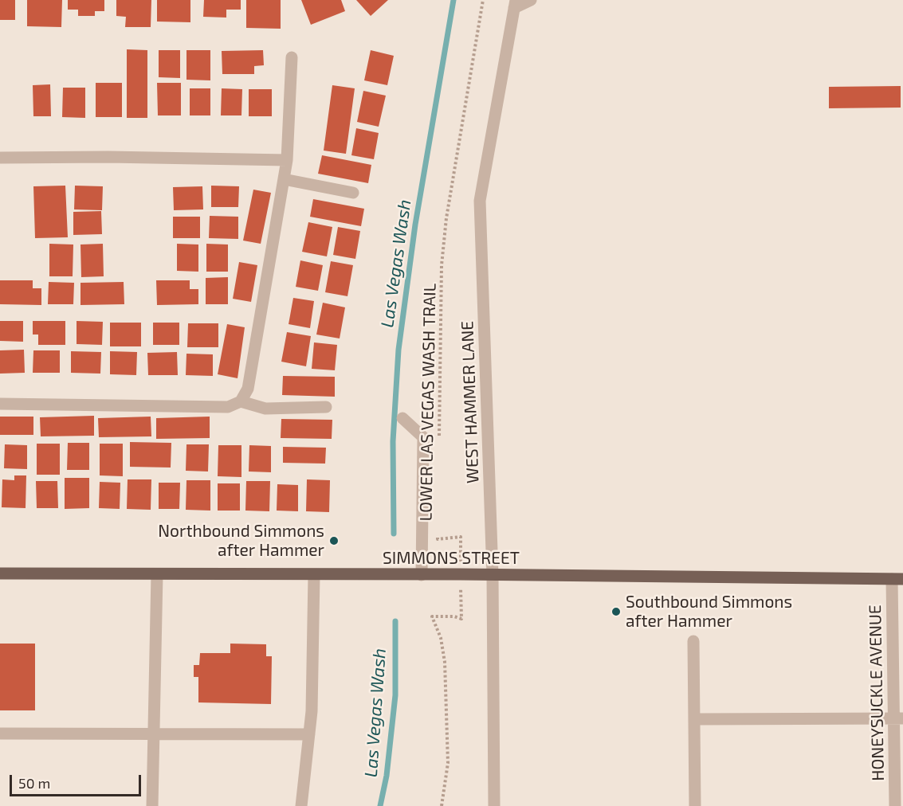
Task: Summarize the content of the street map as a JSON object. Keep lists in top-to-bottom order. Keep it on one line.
{"streets":{"main road":["SIMMONS STREET"],"street":["WEST HAMMER LANE","HONEYSUCKLE AVENUE"],"path":["LOWER LAS VEGAS WASH TRAIL"]},"crossings":[["LOWER LAS VEGAS WASH TRAIL","SIMMONS STREET"],["WEST HAMMER LANE","SIMMONS STREET"],["SIMMONS STREET","HONEYSUCKLE AVENUE"]],"water":["Las Vegas Wash"],"places":["Northbound Simmons after Hammer","Southbound Simmons after Hammer"],"scale_bar":"50 m"}
